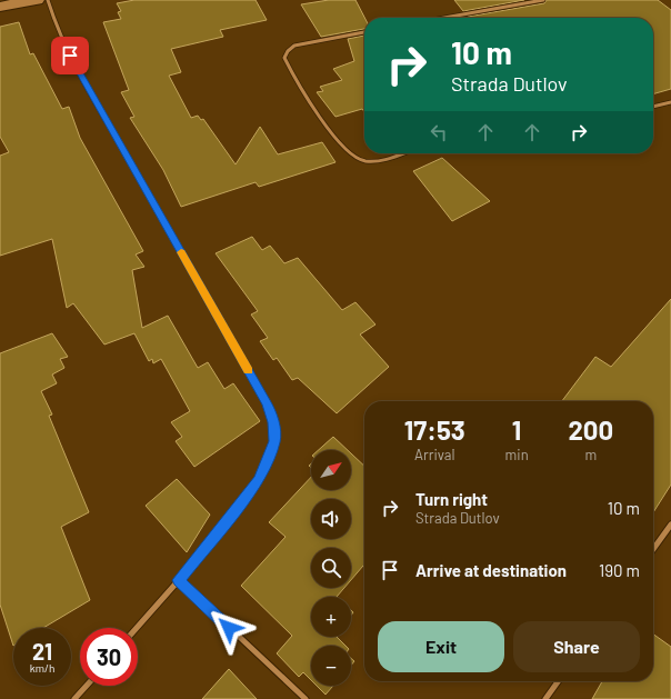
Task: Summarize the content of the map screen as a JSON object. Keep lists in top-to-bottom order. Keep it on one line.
{"north":"top right","page":{"turn":["10 m","Strada Dutlov"],"eta":["17:53","Arrival","1","min","200","m"],"map_buttons":["+","−"],"list":[{"name":"Turn right","note":"Strada Dutlov","value":"10 m"},{"name":"Arrive at destination","value":"190 m"}],"buttons":["Exit","Share"],"speed":"21 km/h","limit":"30"}}
